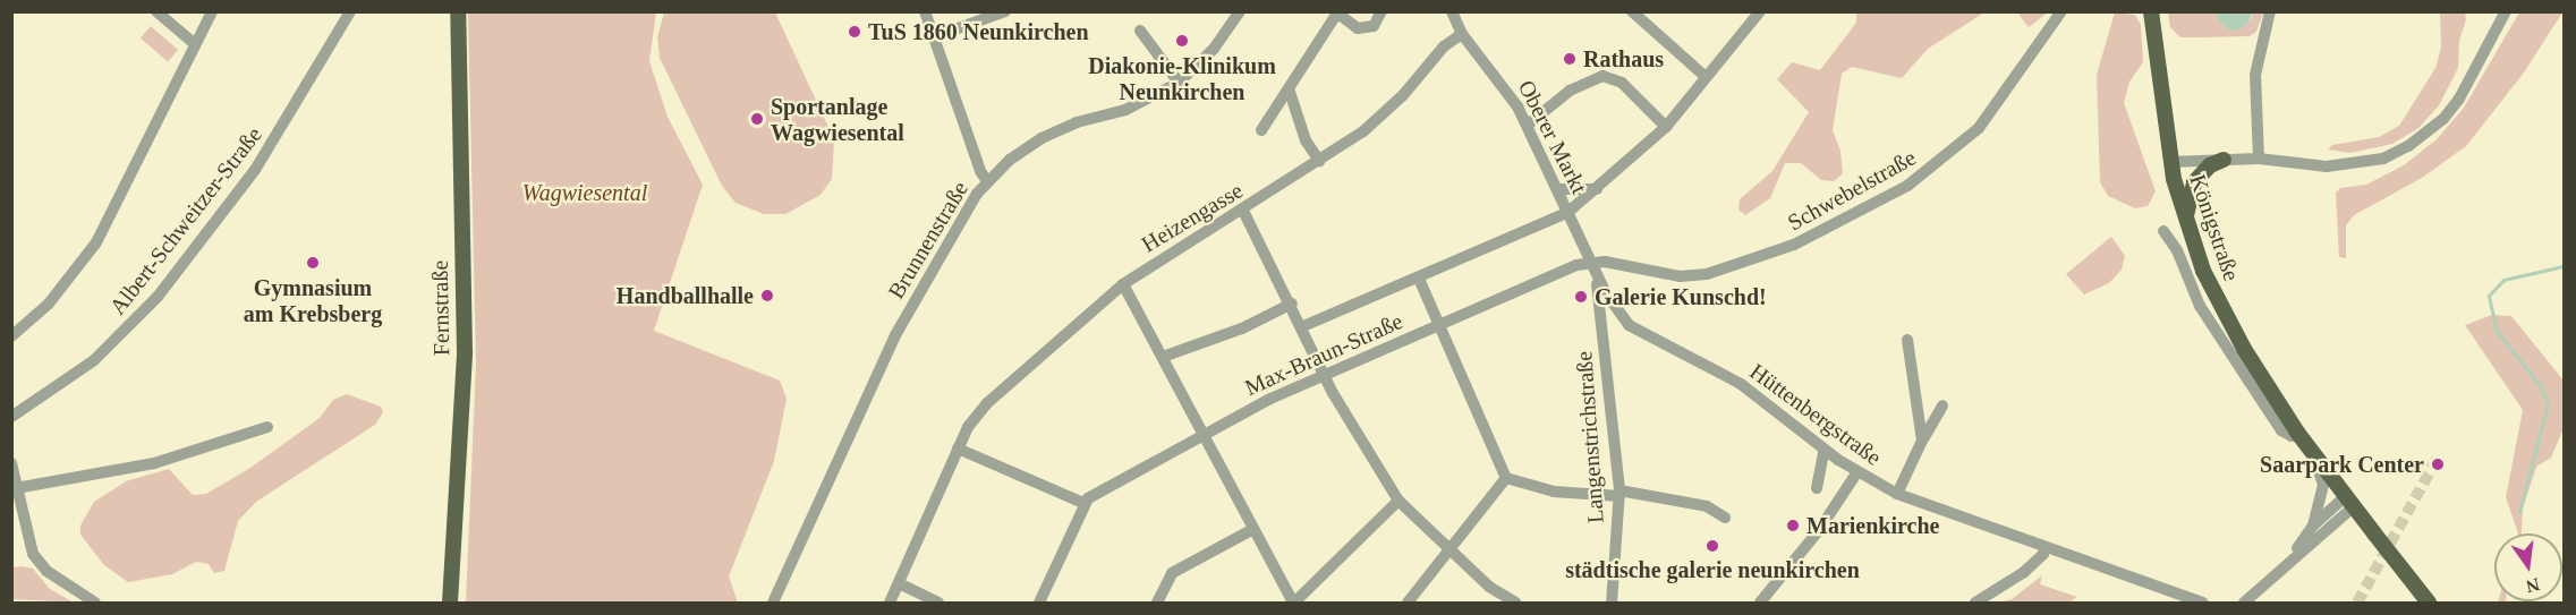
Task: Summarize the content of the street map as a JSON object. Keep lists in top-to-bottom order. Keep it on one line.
{"streets":{"main road":["Königstraße","Fernstraße"],"street":["Oberer Markt","Schwebelstraße","Heizengasse","Albert-Schweitzer-Straße","Brunnenstraße","Max-Braun-Straße","Hüttenbergstraße","Langenstrichstraße"]},"crossings":[["Oberer Markt","Schwebelstraße"],["Oberer Markt","Heizengasse"],["Oberer Markt","Max-Braun-Straße"],["Oberer Markt","Langenstrichstraße"],["Schwebelstraße","Max-Braun-Straße"],["Schwebelstraße","Langenstrichstraße"],["Max-Braun-Straße","Langenstrichstraße"]],"parks":["Wagwiesental"],"places":["TuS 1860 Neunkirchen","Diakonie-Klinikum Neunkirchen","Rathaus","Sportanlage Wagwiesental","Gymnasium am Krebsberg","Handballhalle","Galerie Kunschd!","Saarpark Center","Marienkirche","städtische galerie neunkirchen"],"north":"bottom"}
